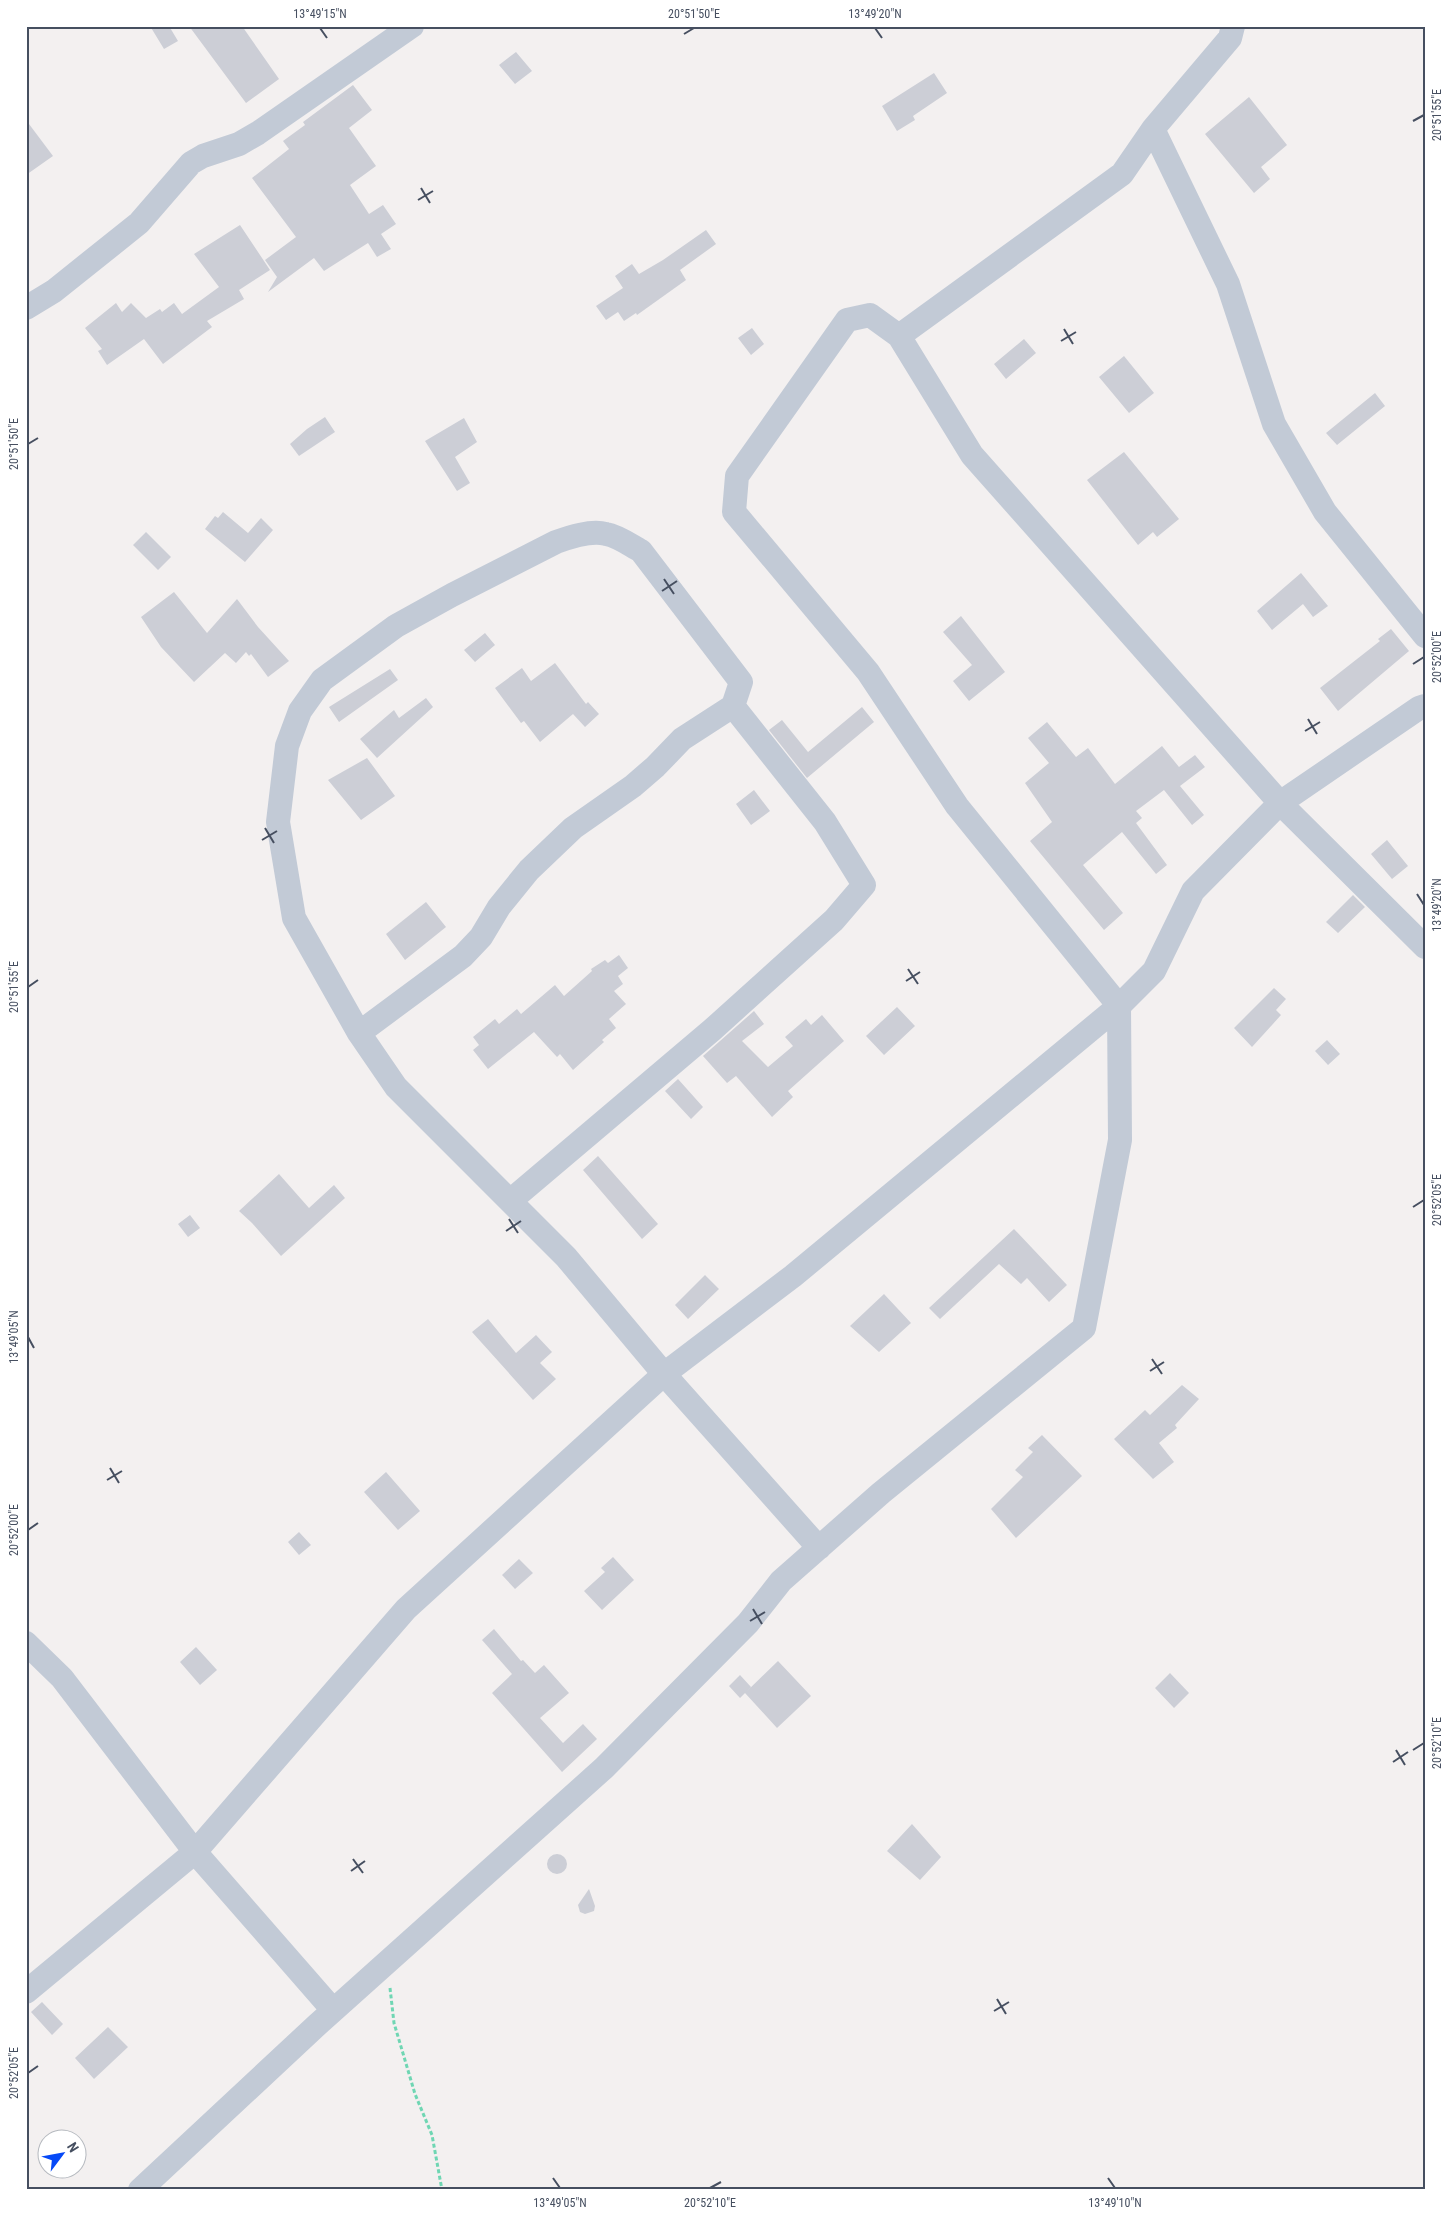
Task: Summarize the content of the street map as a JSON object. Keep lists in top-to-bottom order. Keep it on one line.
{"north":"top right","coordinates":["13°49'15\"N","20°51'50\"E","13°49'20\"N","20°51'55\"E","20°52'00\"E","20°52'05\"E","13°49'05\"N","20°52'10\"E","13°49'10\"N"]}
